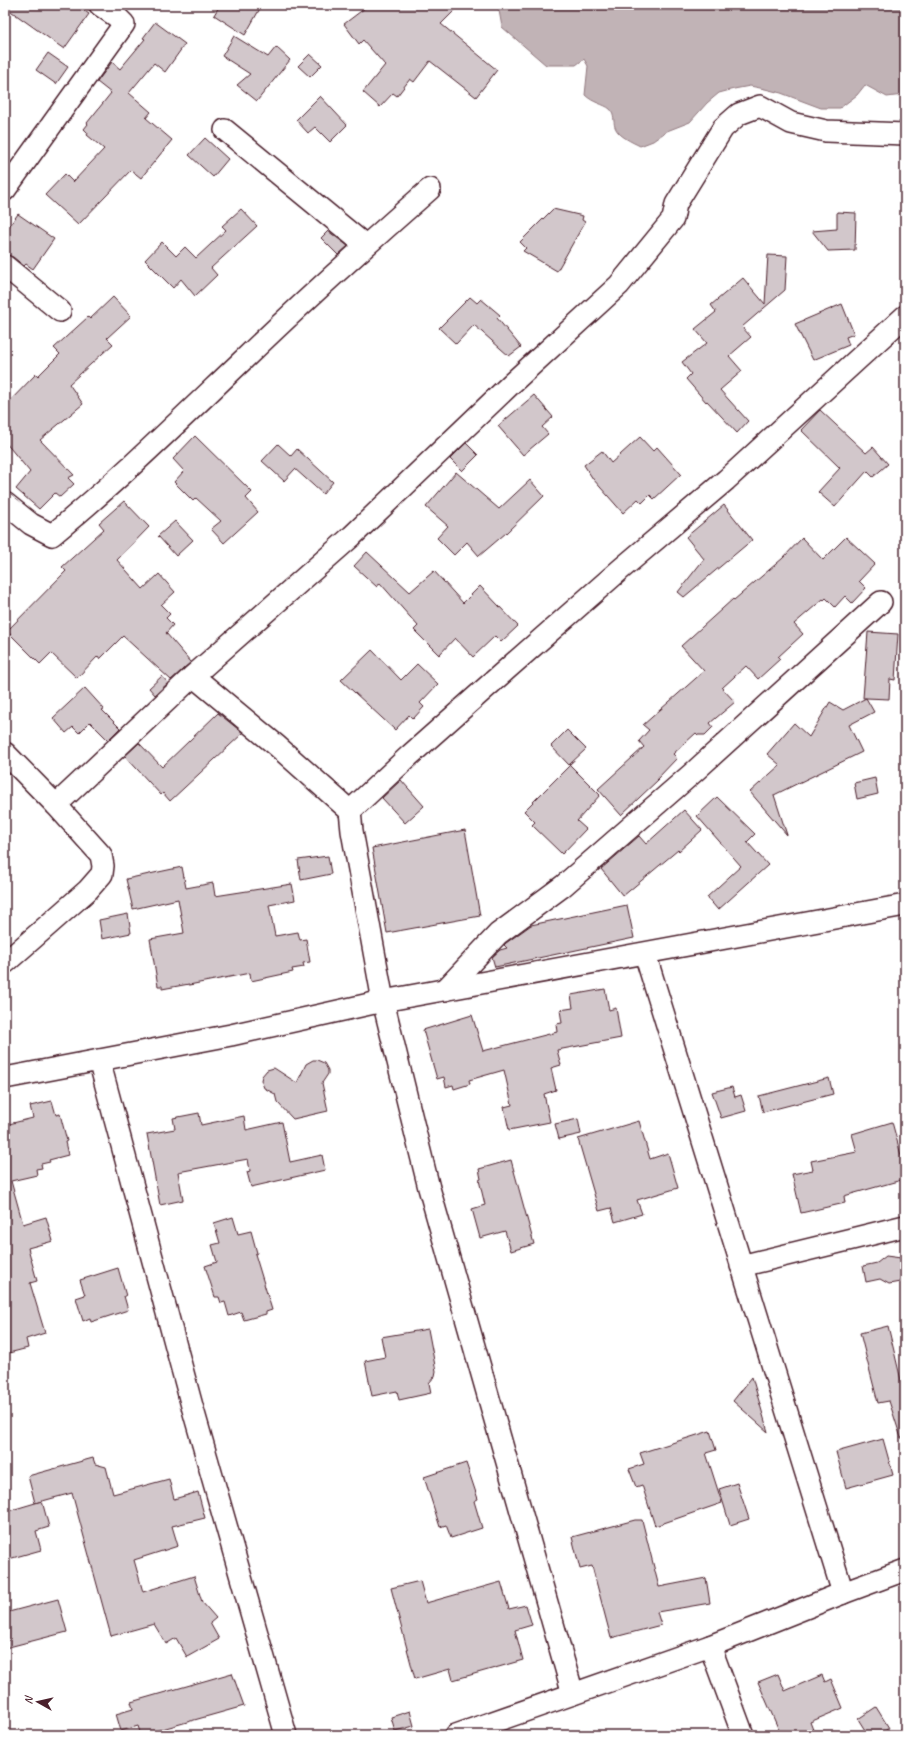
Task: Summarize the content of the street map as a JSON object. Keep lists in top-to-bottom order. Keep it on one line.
{"north":"left"}
